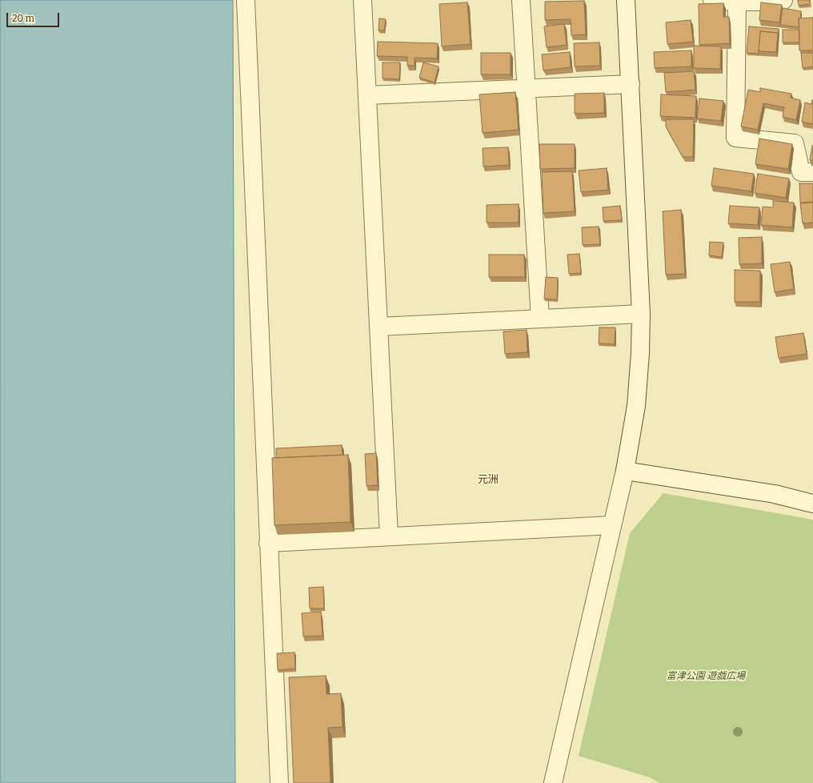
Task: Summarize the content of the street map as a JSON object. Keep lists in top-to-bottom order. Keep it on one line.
{"districts":["元洲"],"parks":["富津公園 遊戯広場"],"scale_bar":"20 m"}
